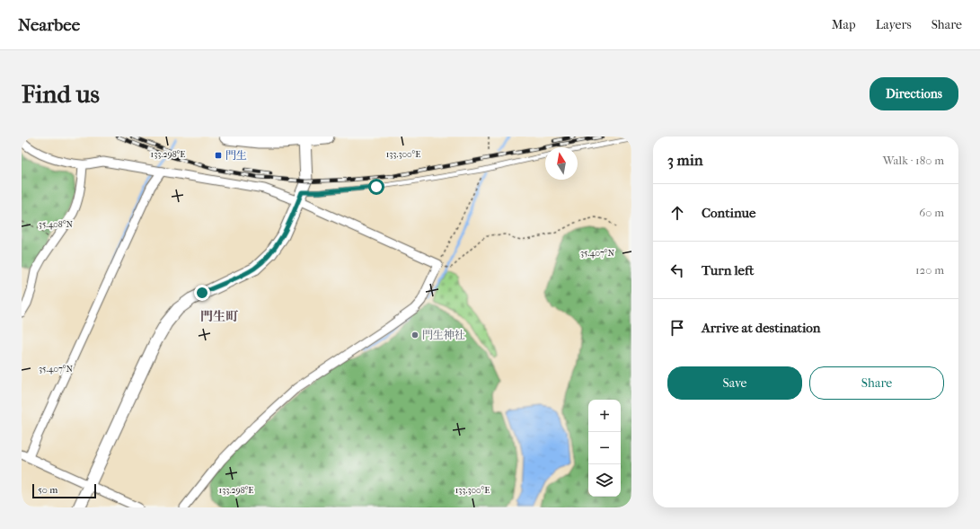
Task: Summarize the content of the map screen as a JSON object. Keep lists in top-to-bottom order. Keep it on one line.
{"districts":["門生町"],"places":{"transit":["門生"],"other":["門生神社"]},"scale_bar":"50 m","north":"top","page":{"header":"Nearbee","nav":["Map","Layers","Share"],"buttons":["Directions",["Save","Share"]],"title":"Find us","heading":["3 min","Walk · 180 m"],"list":[["Continue","60 m"],["Turn left","120 m"],"Arrive at destination"],"map_buttons":["+","−"],"scale":"50 m"},"coordinates":["133.300°E","133.298°E","35.408°N","35.407°N"]}
